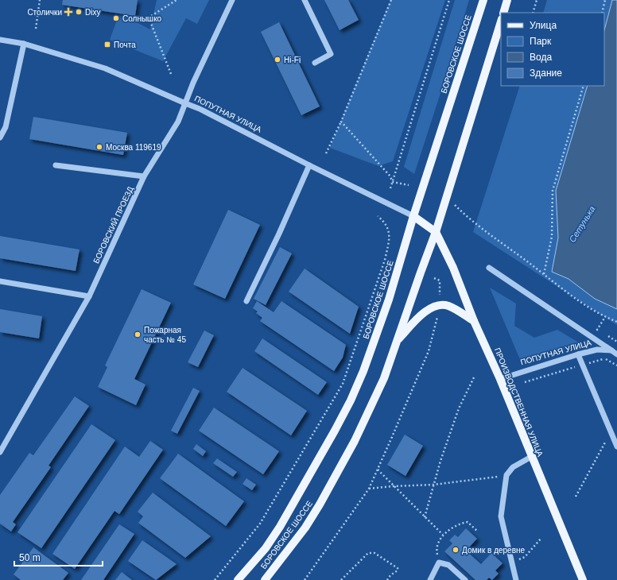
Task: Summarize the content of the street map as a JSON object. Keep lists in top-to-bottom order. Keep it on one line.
{"streets":{"main road":["БОРОВСКОЕ ШОССЕ","ПОПУТНАЯ УЛИЦА","ПРОИЗВОДСТВЕННАЯ УЛИЦА"],"street":["БОРОВСКИЙ ПРОЕЗД"]},"crossings":[["БОРОВСКОЕ ШОССЕ","ПОПУТНАЯ УЛИЦА"],["БОРОВСКОЕ ШОССЕ","ПРОИЗВОДСТВЕННАЯ УЛИЦА"],["ПОПУТНАЯ УЛИЦА","БОРОВСКИЙ ПРОЕЗД"],["ПОПУТНАЯ УЛИЦА","ПРОИЗВОДСТВЕННАЯ УЛИЦА"]],"water":["Сетунька"],"places":{"health":["Столички"],"other":["Dixy","Солнышко","Hi-Fi","Москва 119619","Пожарная часть № 45","Домик в деревне"],"transit":["Почта"]},"legend":["Улица","Парк","Вода","Здание"],"scale_bar":"50 m"}
